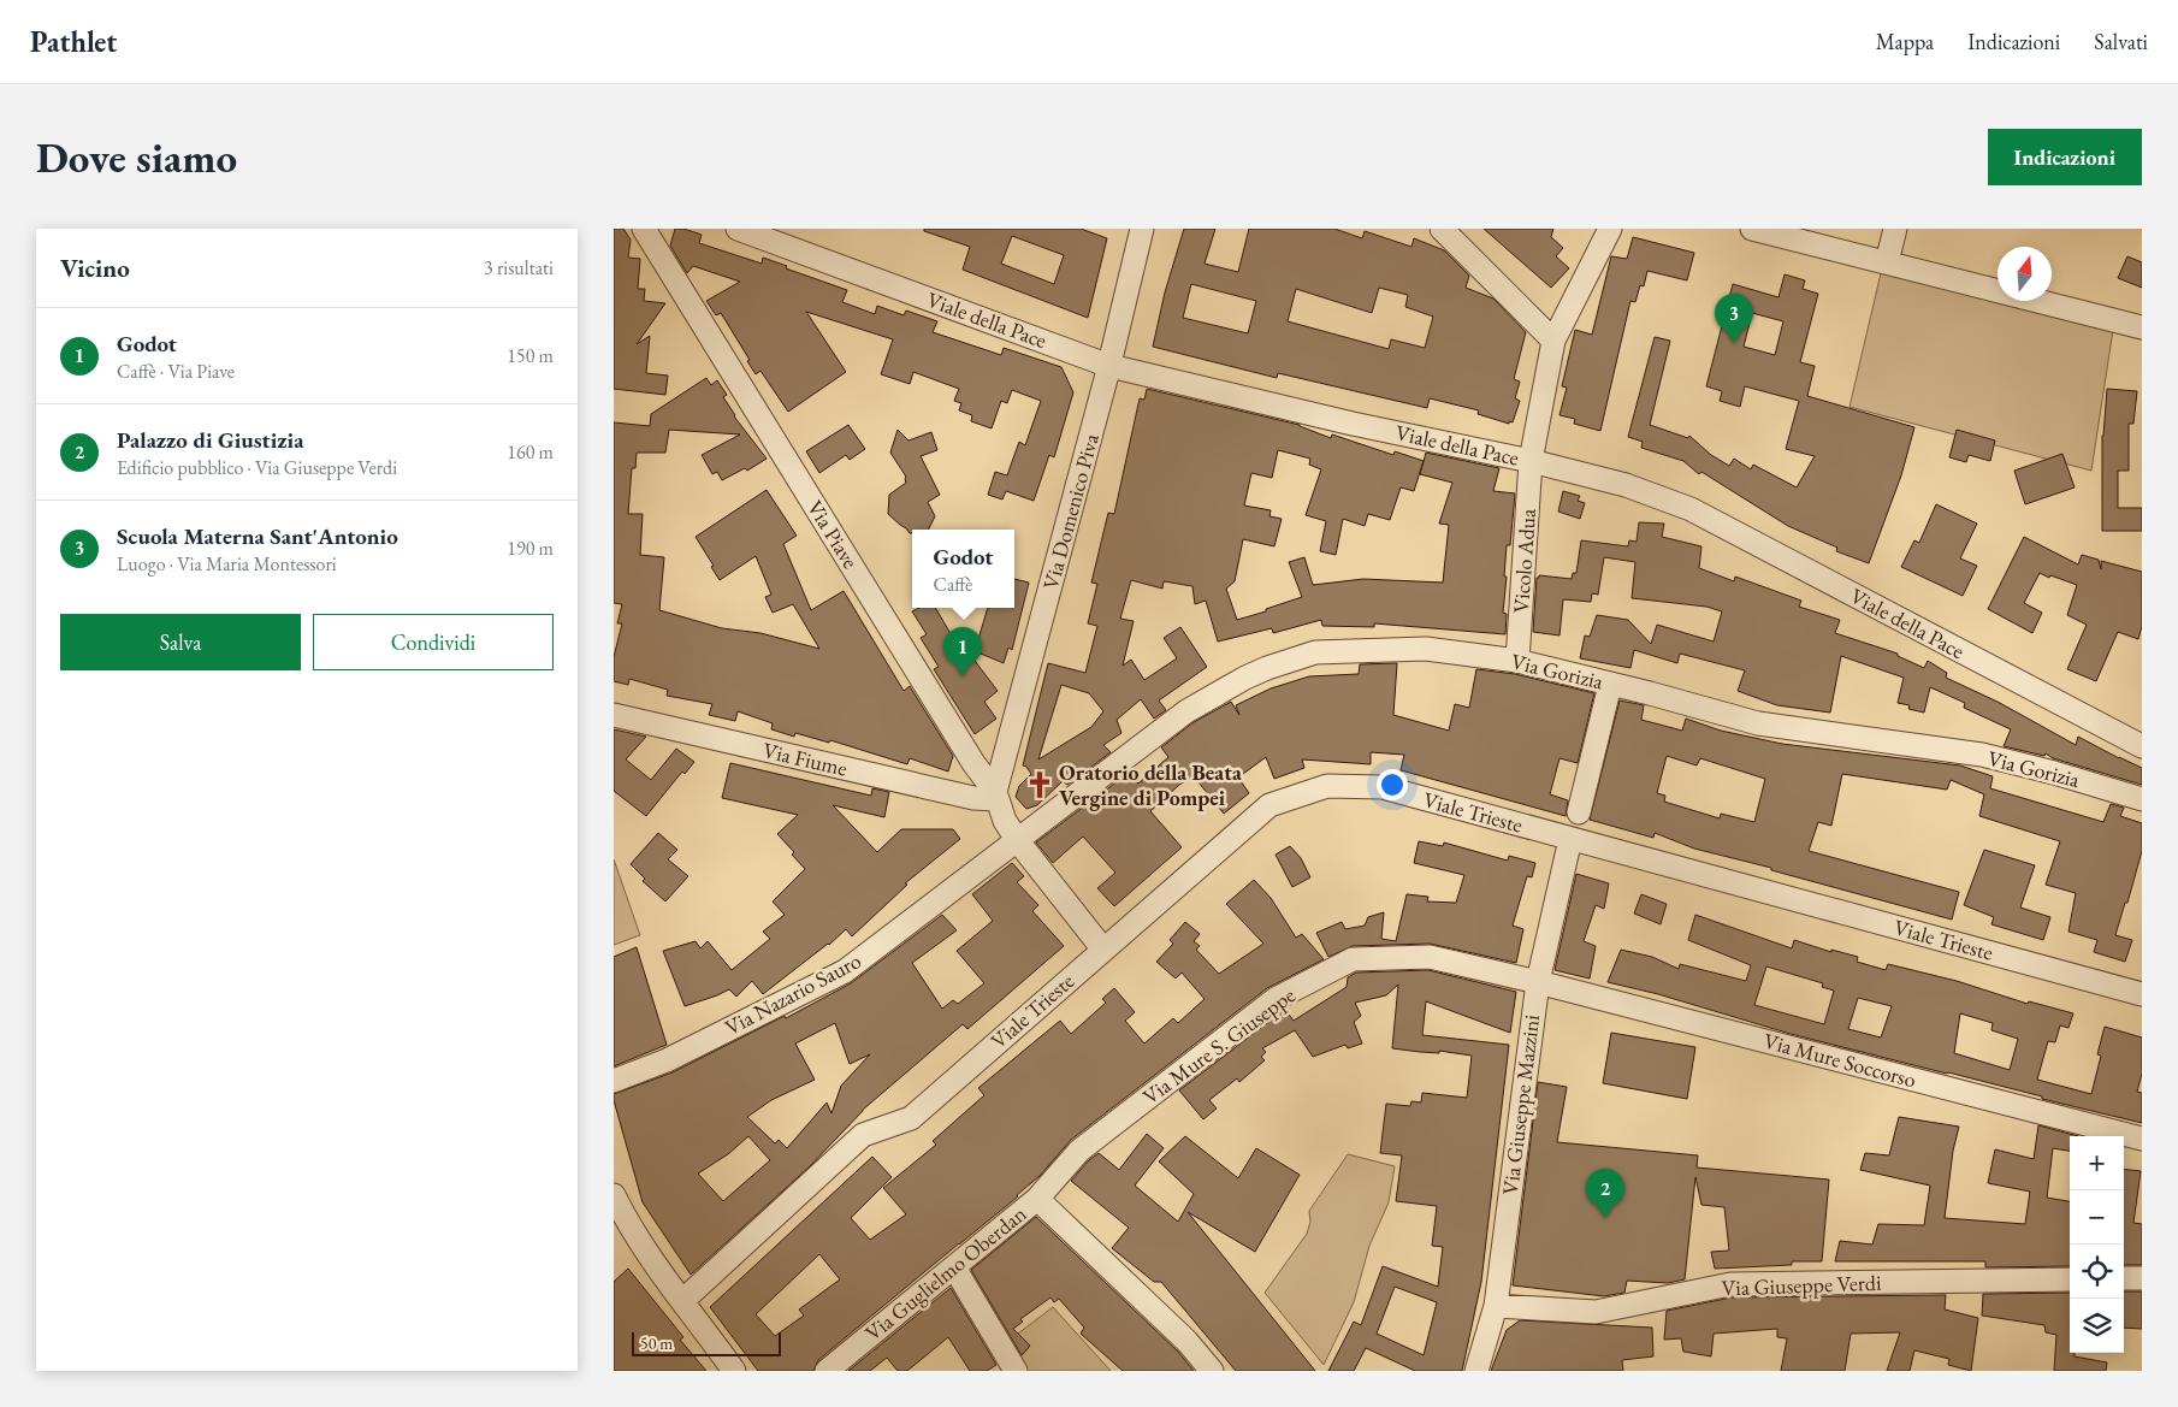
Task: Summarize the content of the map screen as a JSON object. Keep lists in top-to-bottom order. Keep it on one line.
{"streets":{"street":["Viale della Pace","Via Domenico Piva","Via Piave","Vicolo Adua","Via Gorizia","Via Fiume","Viale Trieste","Via Nazario Sauro","Via Mure S. Giuseppe","Via Mure Soccorso","Via Giuseppe Mazzini","Via Guglielmo Oberdan","Via Giuseppe Verdi"]},"crossings":[["Viale della Pace","Via Domenico Piva"],["Viale della Pace","Vicolo Adua"],["Via Domenico Piva","Via Piave"],["Via Domenico Piva","Via Fiume"],["Via Piave","Via Gorizia"],["Via Piave","Via Fiume"],["Via Piave","Viale Trieste"],["Via Piave","Via Nazario Sauro"],["Vicolo Adua","Via Gorizia"],["Via Gorizia","Via Nazario Sauro"],["Viale Trieste","Via Giuseppe Mazzini"],["Via Mure S. Giuseppe","Via Mure Soccorso"],["Via Mure S. Giuseppe","Via Giuseppe Mazzini"],["Via Mure S. Giuseppe","Via Guglielmo Oberdan"],["Via Mure Soccorso","Via Giuseppe Mazzini"],["Via Giuseppe Mazzini","Via Giuseppe Verdi"]],"places":{"church":["Oratorio della Beata Vergine di Pompei"]},"scale_bar":"50 m","north":"top","page":{"header":"Pathlet","nav":["Mappa","Indicazioni","Salvati"],"buttons":["Indicazioni",["Salva","Condividi"]],"title":"Dove siamo","heading":["Vicino","3 risultati"],"pins":["3","1","2"],"list":[{"mark":"1","name":"Godot","note":"Caffè · Via Piave","value":"150 m"},{"mark":"2","name":"Palazzo di Giustizia","note":"Edificio pubblico · Via Giuseppe Verdi","value":"160 m"},{"mark":"3","name":"Scuola Materna Sant'Antonio","note":"Luogo · Via Maria Montessori","value":"190 m"}],"popup":["Godot","Caffè"],"map_buttons":["+","−"],"scale":"50 m"}}
